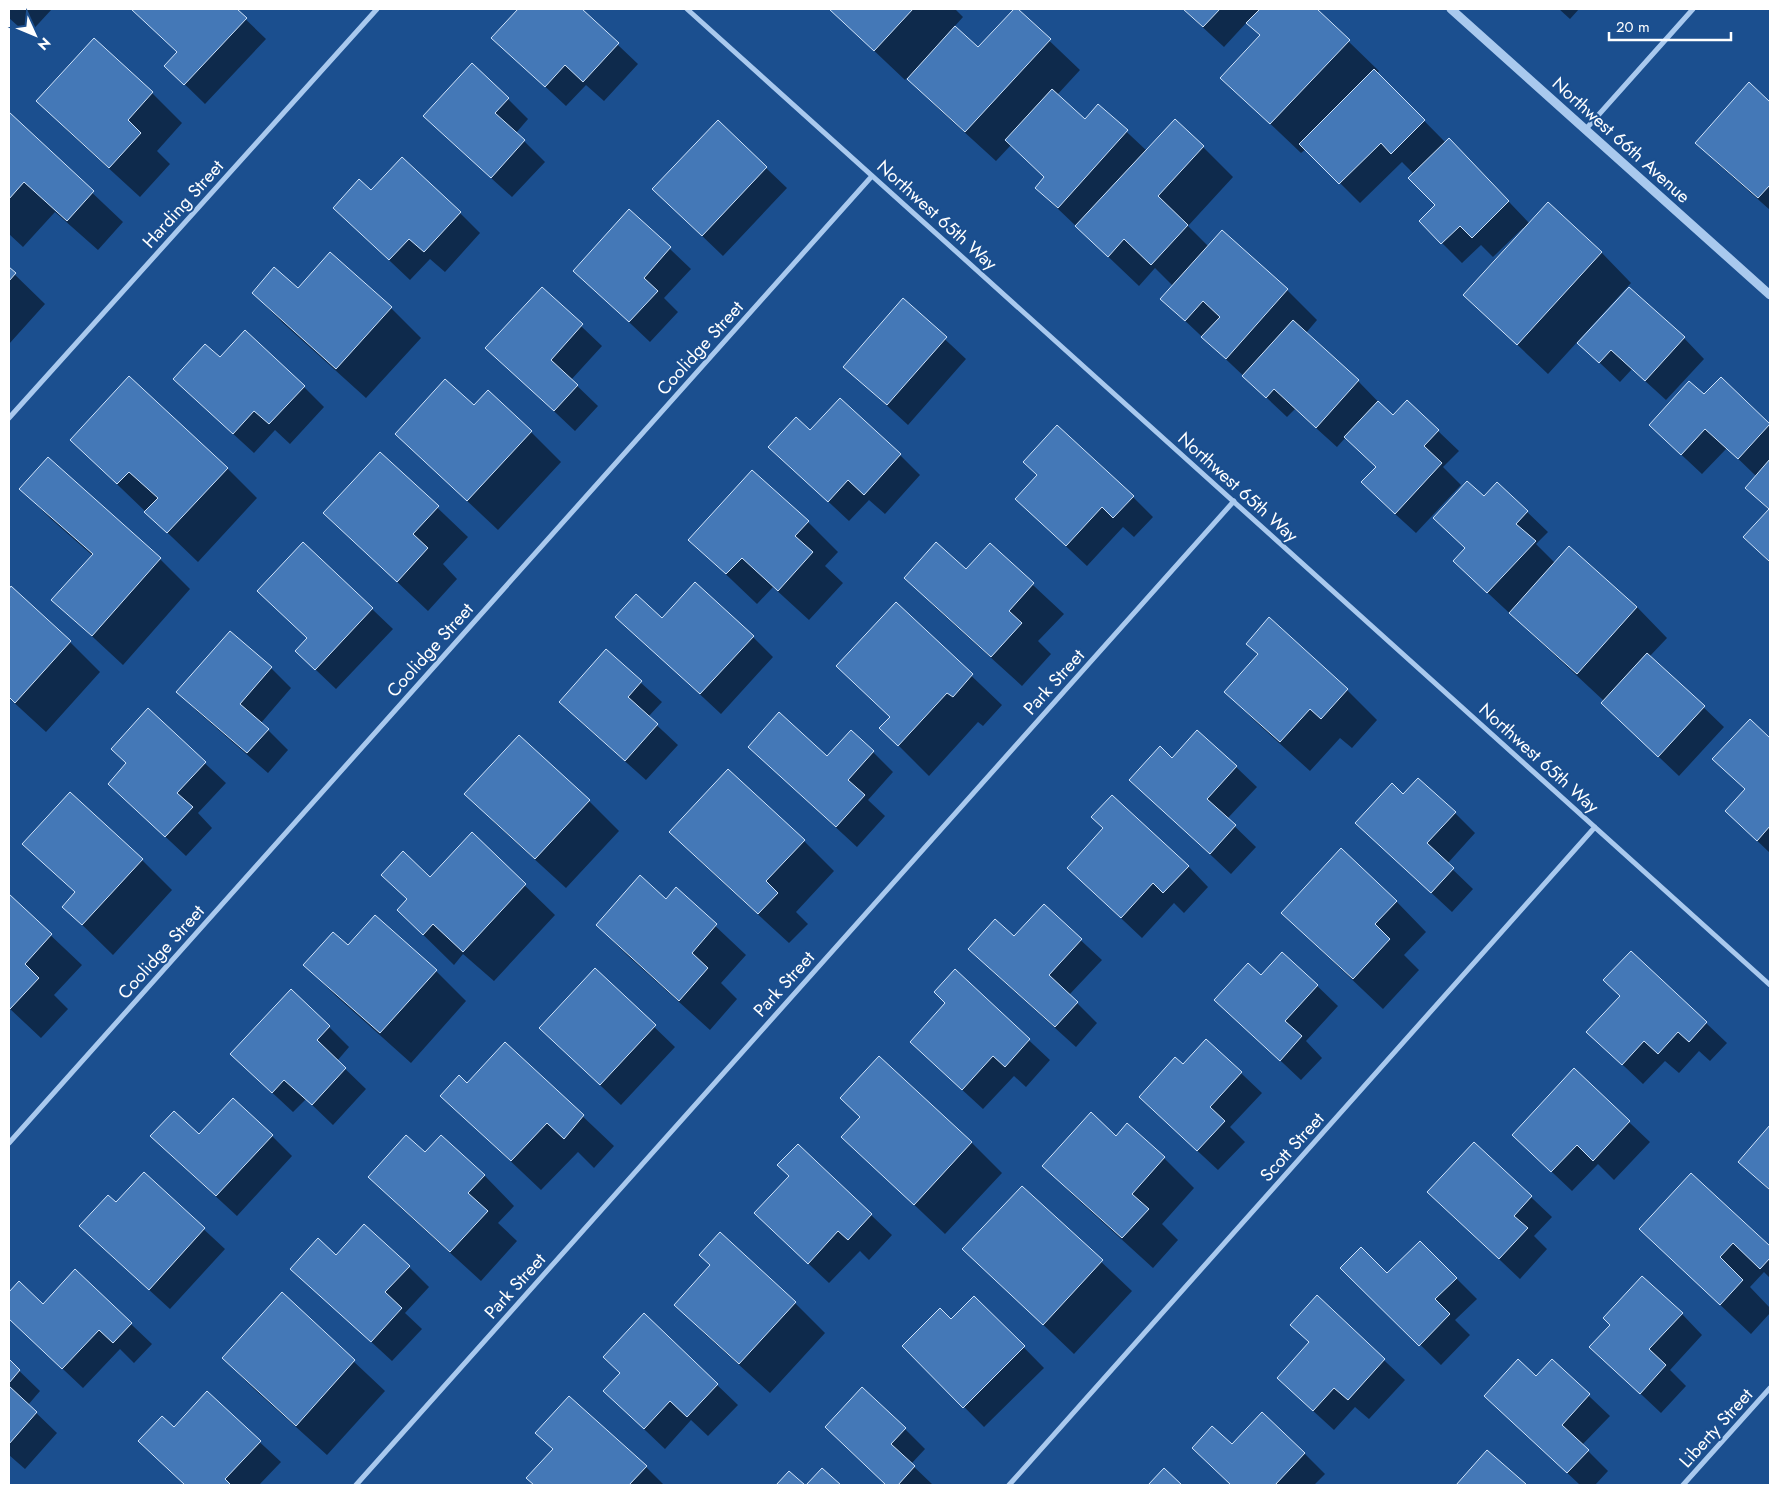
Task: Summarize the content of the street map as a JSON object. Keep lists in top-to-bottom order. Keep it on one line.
{"streets":{"street":["Northwest 66th Avenue","Harding Street","Northwest 65th Way","Coolidge Street","Park Street","Scott Street","Liberty Street"]},"crossings":[["Northwest 65th Way","Coolidge Street"],["Northwest 65th Way","Park Street"],["Northwest 65th Way","Scott Street"]],"scale_bar":"20 m","north":"bottom right"}
